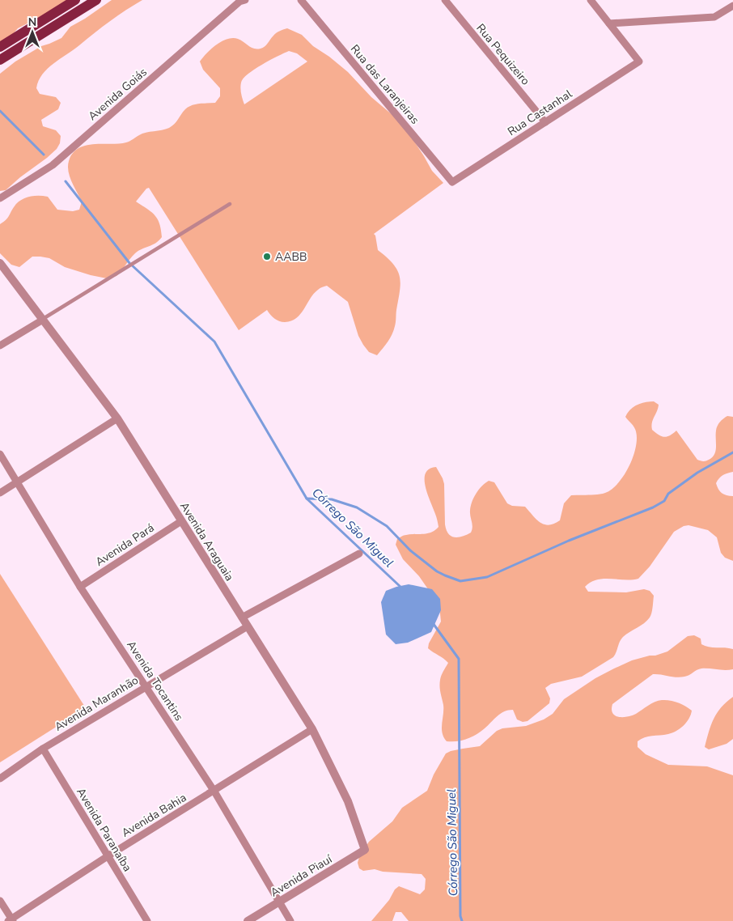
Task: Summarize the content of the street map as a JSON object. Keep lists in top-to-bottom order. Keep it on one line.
{"streets":{"street":["Rua Pequizeiro","Rua das Laranjeiras","Avenida Goiás","Rua Castanhal","Avenida Araguaia","Avenida Pará","Avenida Tocantins","Avenida Maranhão","Avenida Bahia","Avenida Paranaíba","Avenida Piauí"]},"crossings":[["Rua Pequizeiro","Rua Castanhal"],["Rua das Laranjeiras","Rua Castanhal"],["Avenida Araguaia","Avenida Pará"],["Avenida Araguaia","Avenida Maranhão"],["Avenida Araguaia","Avenida Bahia"],["Avenida Araguaia","Avenida Piauí"],["Avenida Pará","Avenida Tocantins"],["Avenida Tocantins","Avenida Maranhão"],["Avenida Tocantins","Avenida Bahia"],["Avenida Tocantins","Avenida Piauí"],["Avenida Maranhão","Avenida Paranaíba"],["Avenida Bahia","Avenida Paranaíba"]],"water":["Córrego São Miguel"],"places":["AABB"],"north":"top"}
